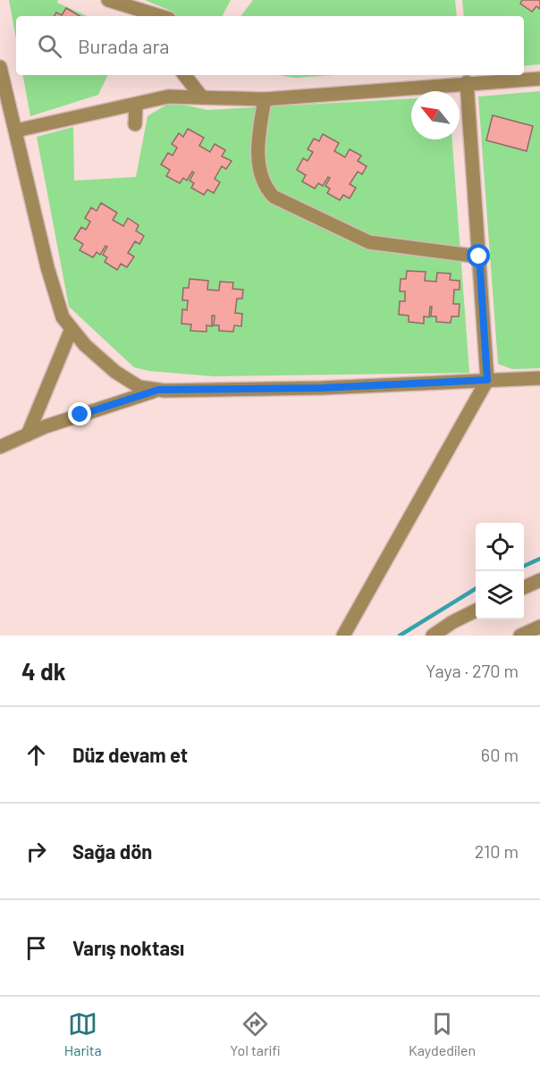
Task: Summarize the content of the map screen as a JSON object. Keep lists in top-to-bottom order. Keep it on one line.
{"north":"top left","page":{"search":"Burada ara","heading":["4 dk","Yaya · 270 m"],"list":[["Düz devam et","60 m"],["Sağa dön","210 m"],"Varış noktası"],"nav":["Harita","Yol tarifi","Kaydedilen"]}}
